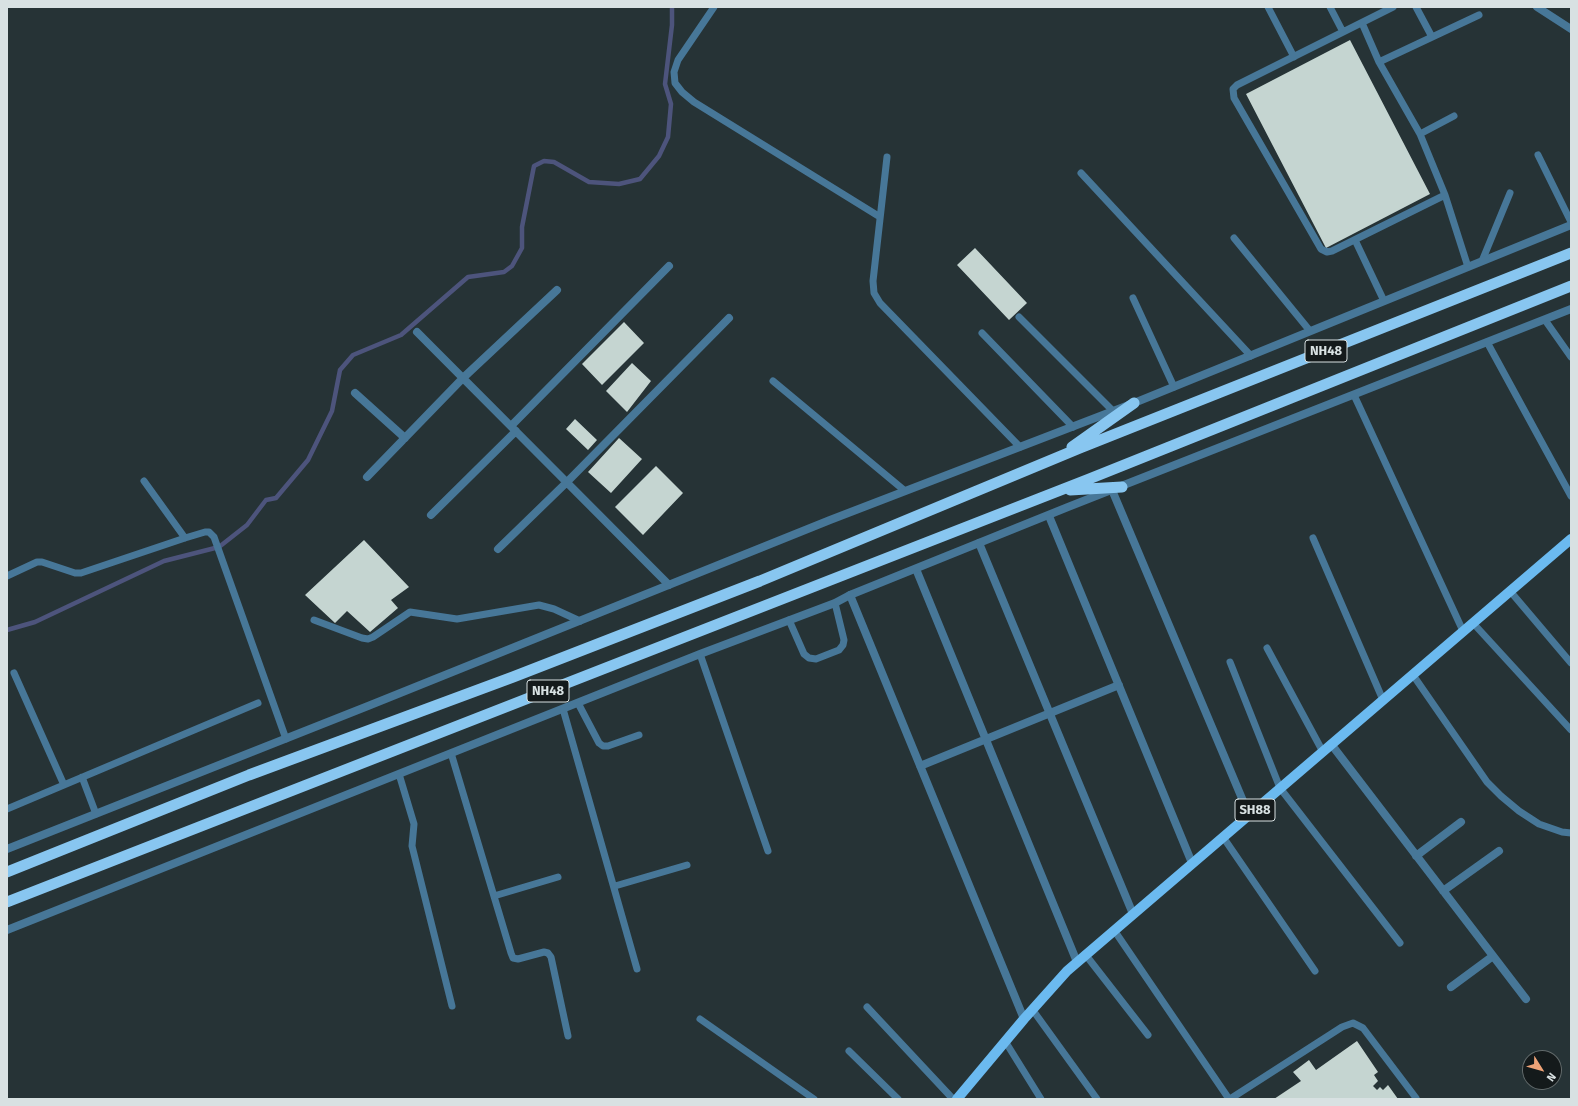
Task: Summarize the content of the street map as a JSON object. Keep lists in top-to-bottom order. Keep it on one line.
{"streets":{"highway":["NH48"],"main road":["SH88"]},"north":"bottom right"}
